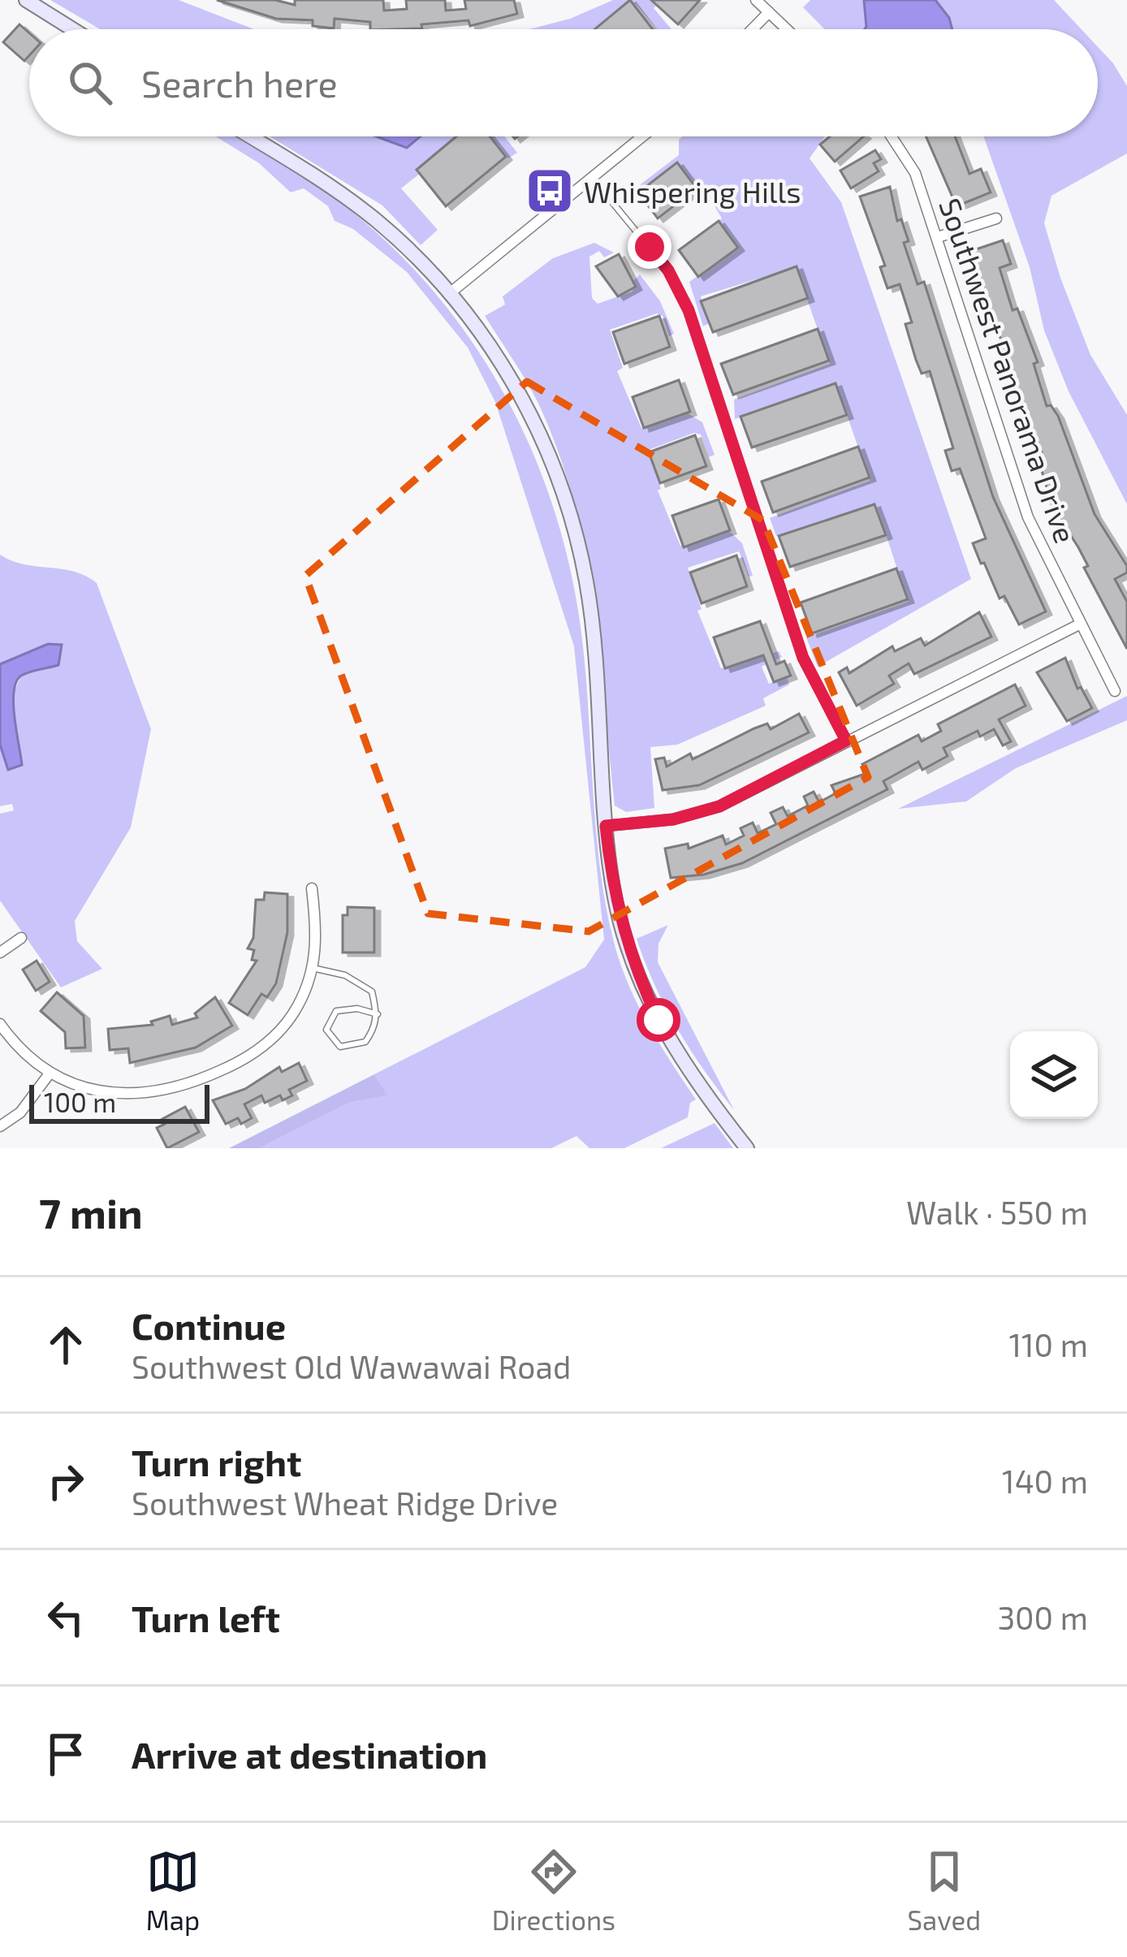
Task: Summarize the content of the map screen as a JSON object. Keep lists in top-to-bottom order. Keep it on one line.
{"streets":{"street":["Southwest Panorama Drive"]},"places":{"bus stop":["Whispering Hills"]},"scale_bar":"100 m","page":{"search":"Search here","scale":"100 m","heading":["7 min","Walk · 550 m"],"list":[["Continue","Southwest Old Wawawai Road","110 m"],["Turn right","Southwest Wheat Ridge Drive","140 m"],["Turn left","300 m"],"Arrive at destination"],"nav":["Map","Directions","Saved"]}}
